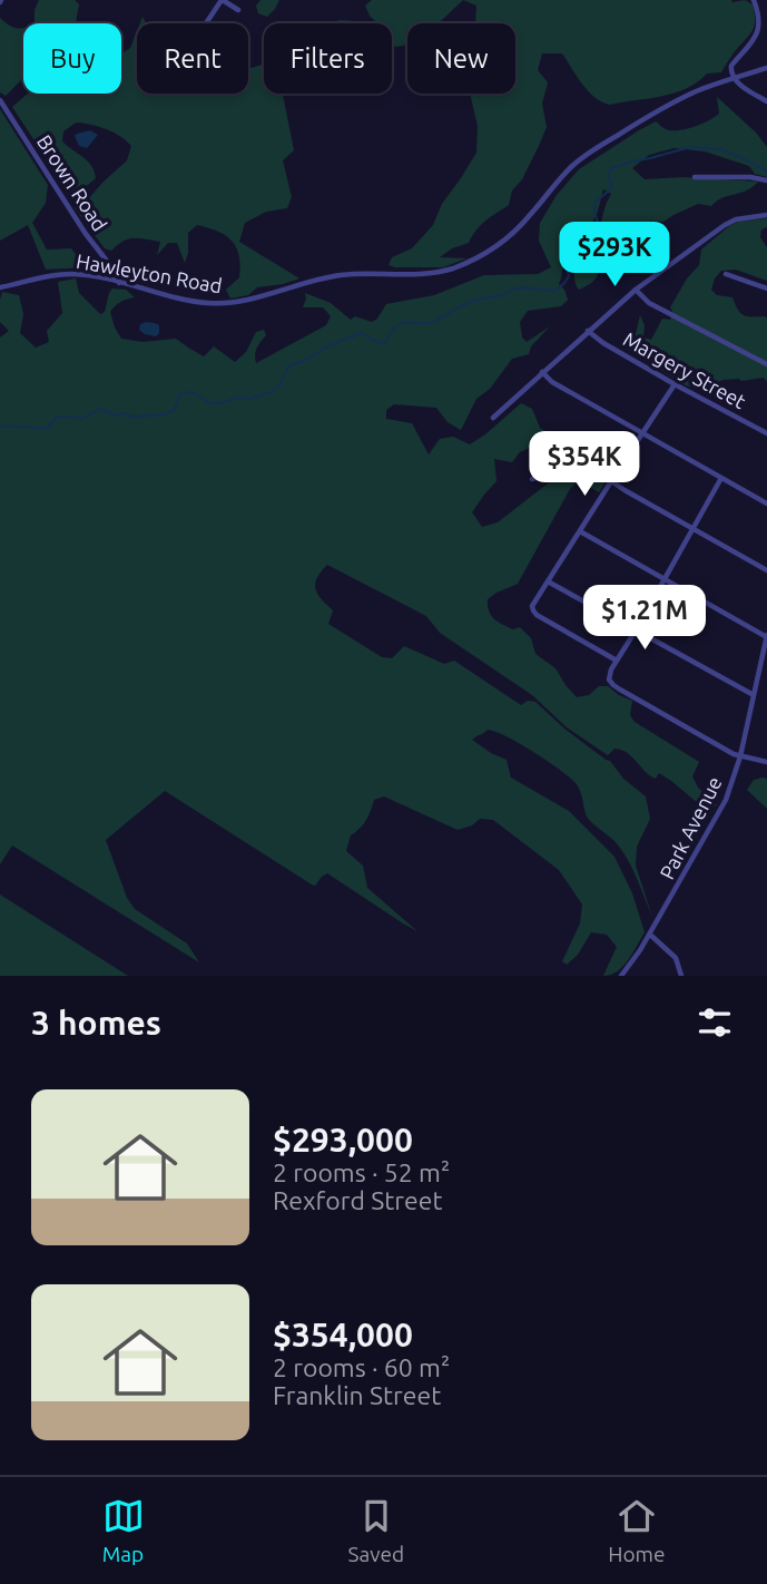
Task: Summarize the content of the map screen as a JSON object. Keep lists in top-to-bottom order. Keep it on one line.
{"streets":{"street":["Brown Road","Hawleyton Road","Margery Street","Park Avenue"]},"crossings":[["Brown Road","Hawleyton Road"]],"page":{"chip":["Buy","Rent","Filters","New"],"price":["$293K","$354K","$1.21M"],"heading":"3 homes","list":[{"name":"$293,000","note":"2 rooms · 52 m² · Rexford Street"},{"name":"$354,000","note":"2 rooms · 60 m² · Franklin Street"}],"tabs":["Map","Saved","Home"]}}
